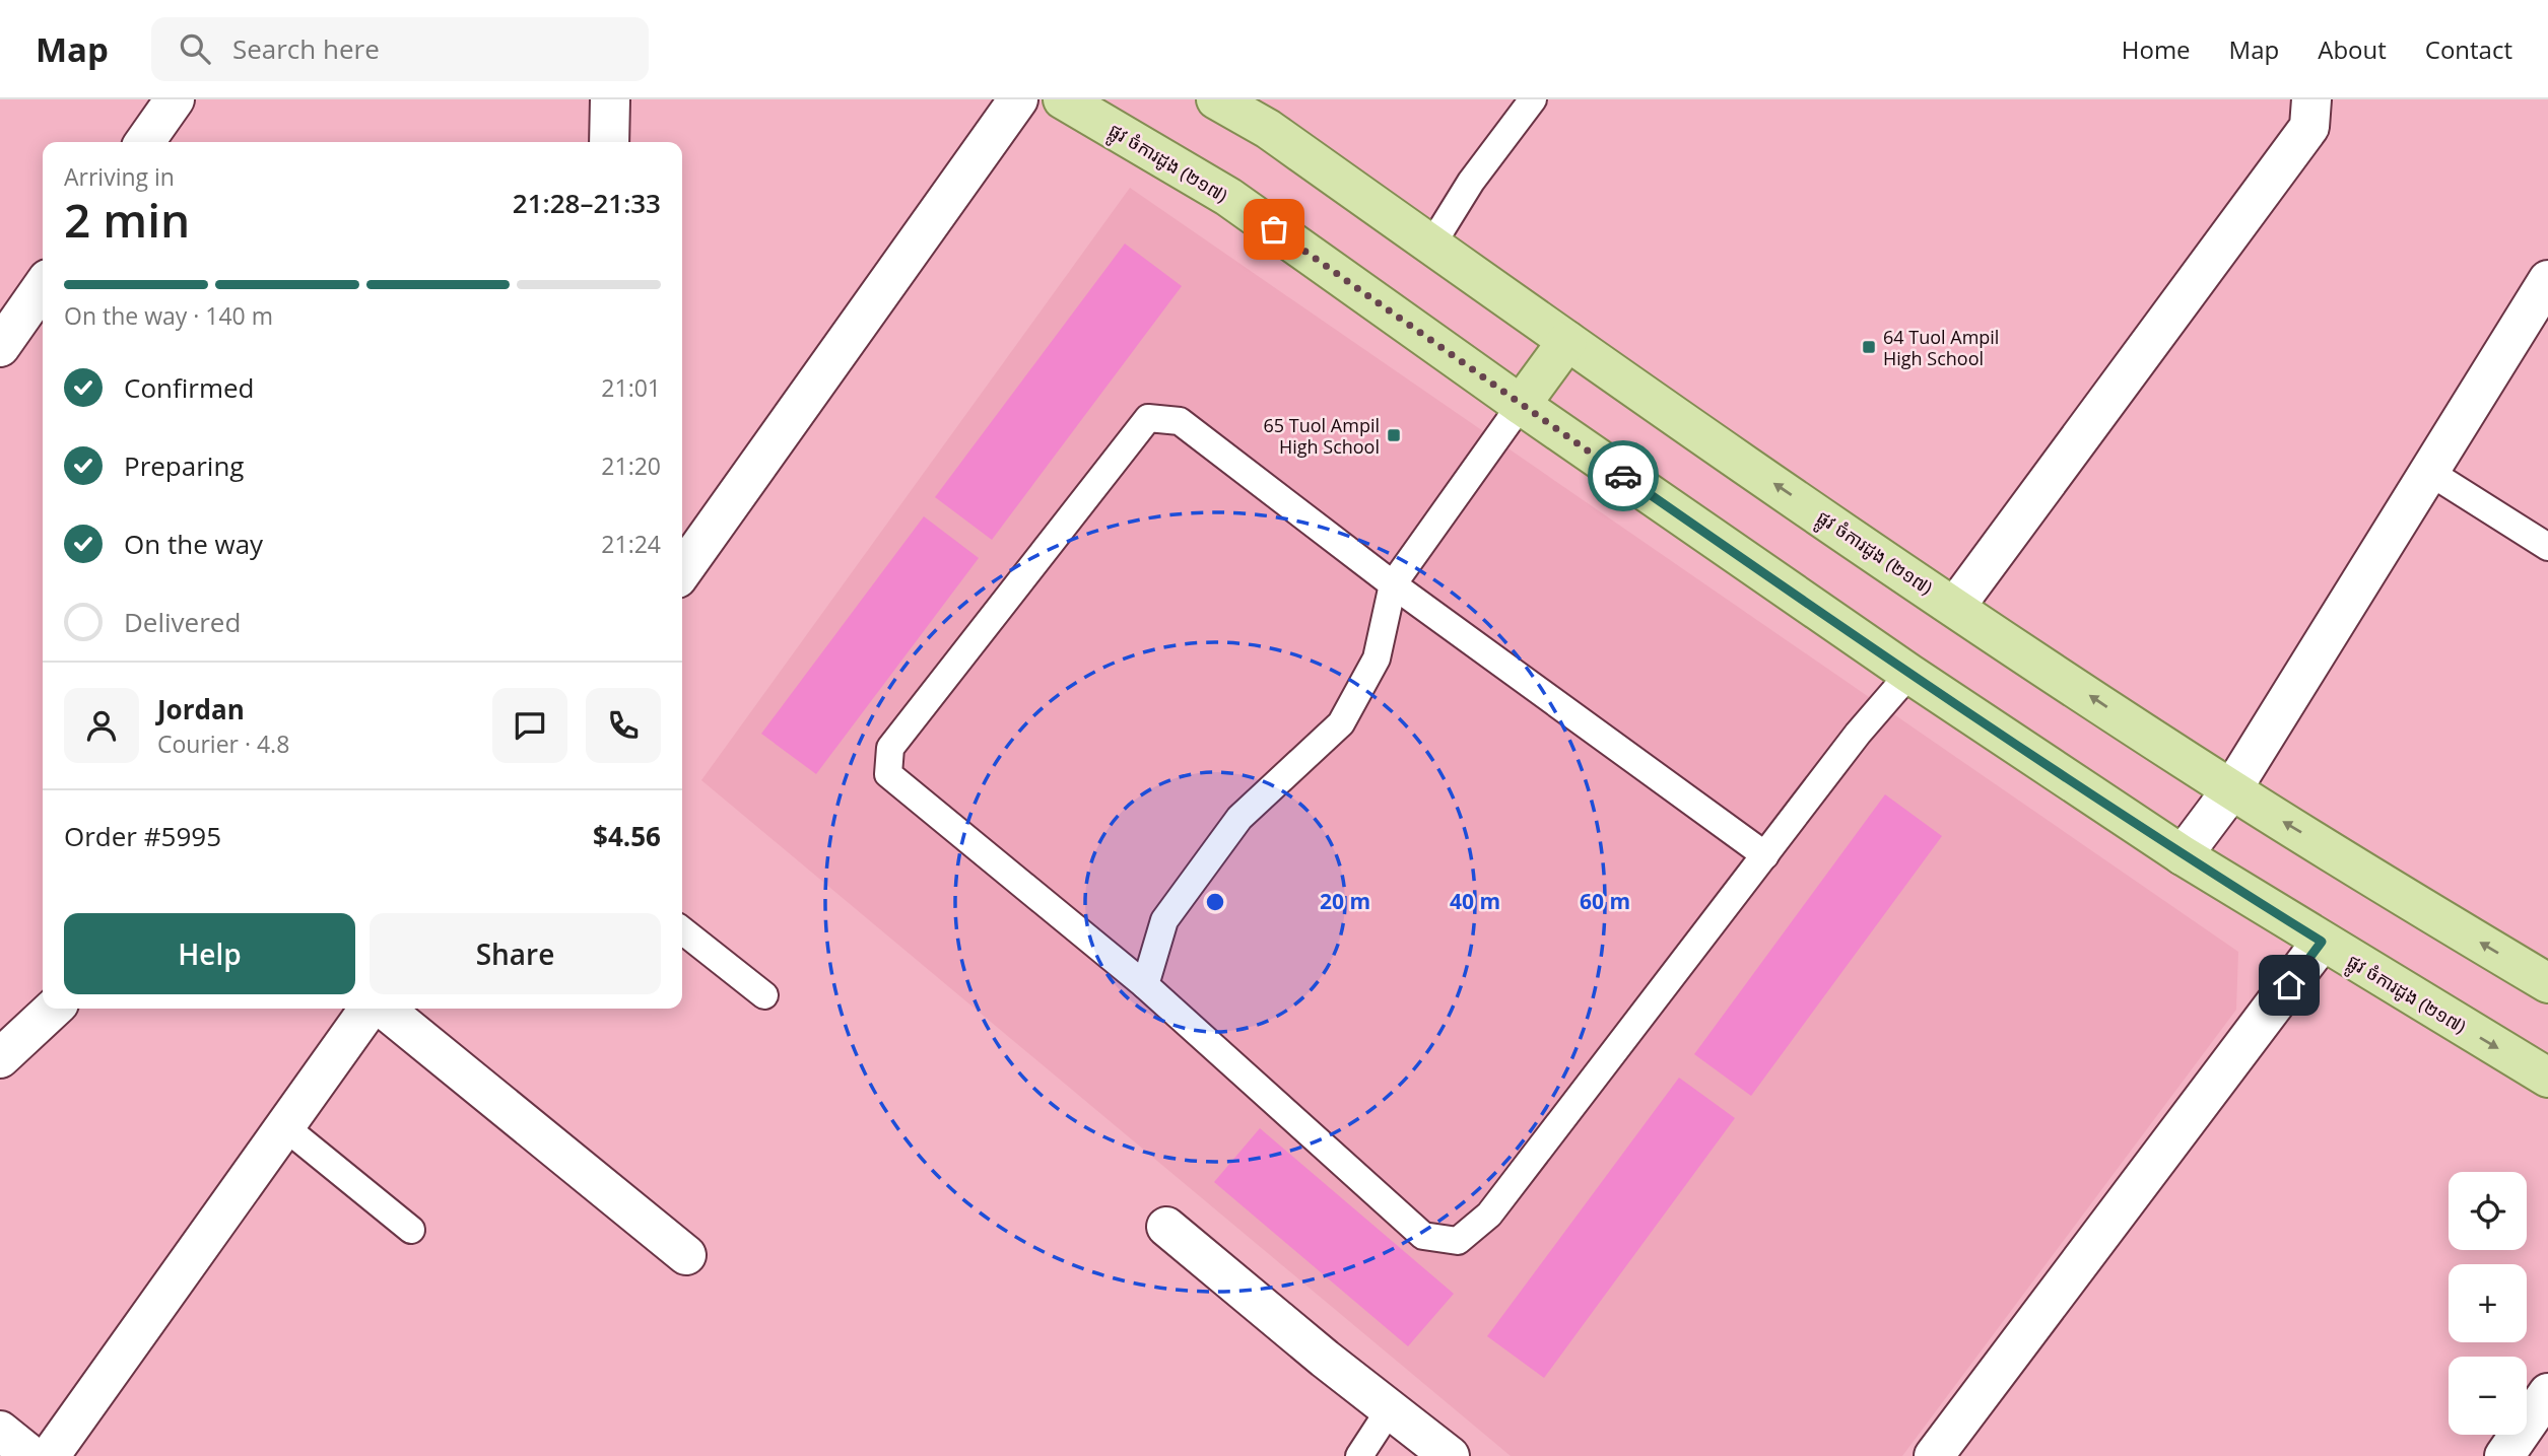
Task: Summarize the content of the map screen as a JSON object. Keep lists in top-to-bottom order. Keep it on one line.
{"streets":{"main road":["ផ្លូវ ចំការដូង (២១៧)"]},"places":{"transit":["64 Tuol Ampil High School","65 Tuol Ampil High School"]},"page":{"header":"Map","search":"Search here","nav":["Home","Map","About","Contact"],"heading":["2 min","Arriving in","21:28–21:33"],"panel":["Jordan","Courier · 4.8","Order #5995","$4.56"],"bar":"On the way · 140 m","list":[["Confirmed","21:01"],["Preparing","21:20"],["On the way","21:24"],"Delivered"],"buttons":["Help","Share"],"map_buttons":["+","−"]},"rings":["20 m","40 m","60 m"]}
